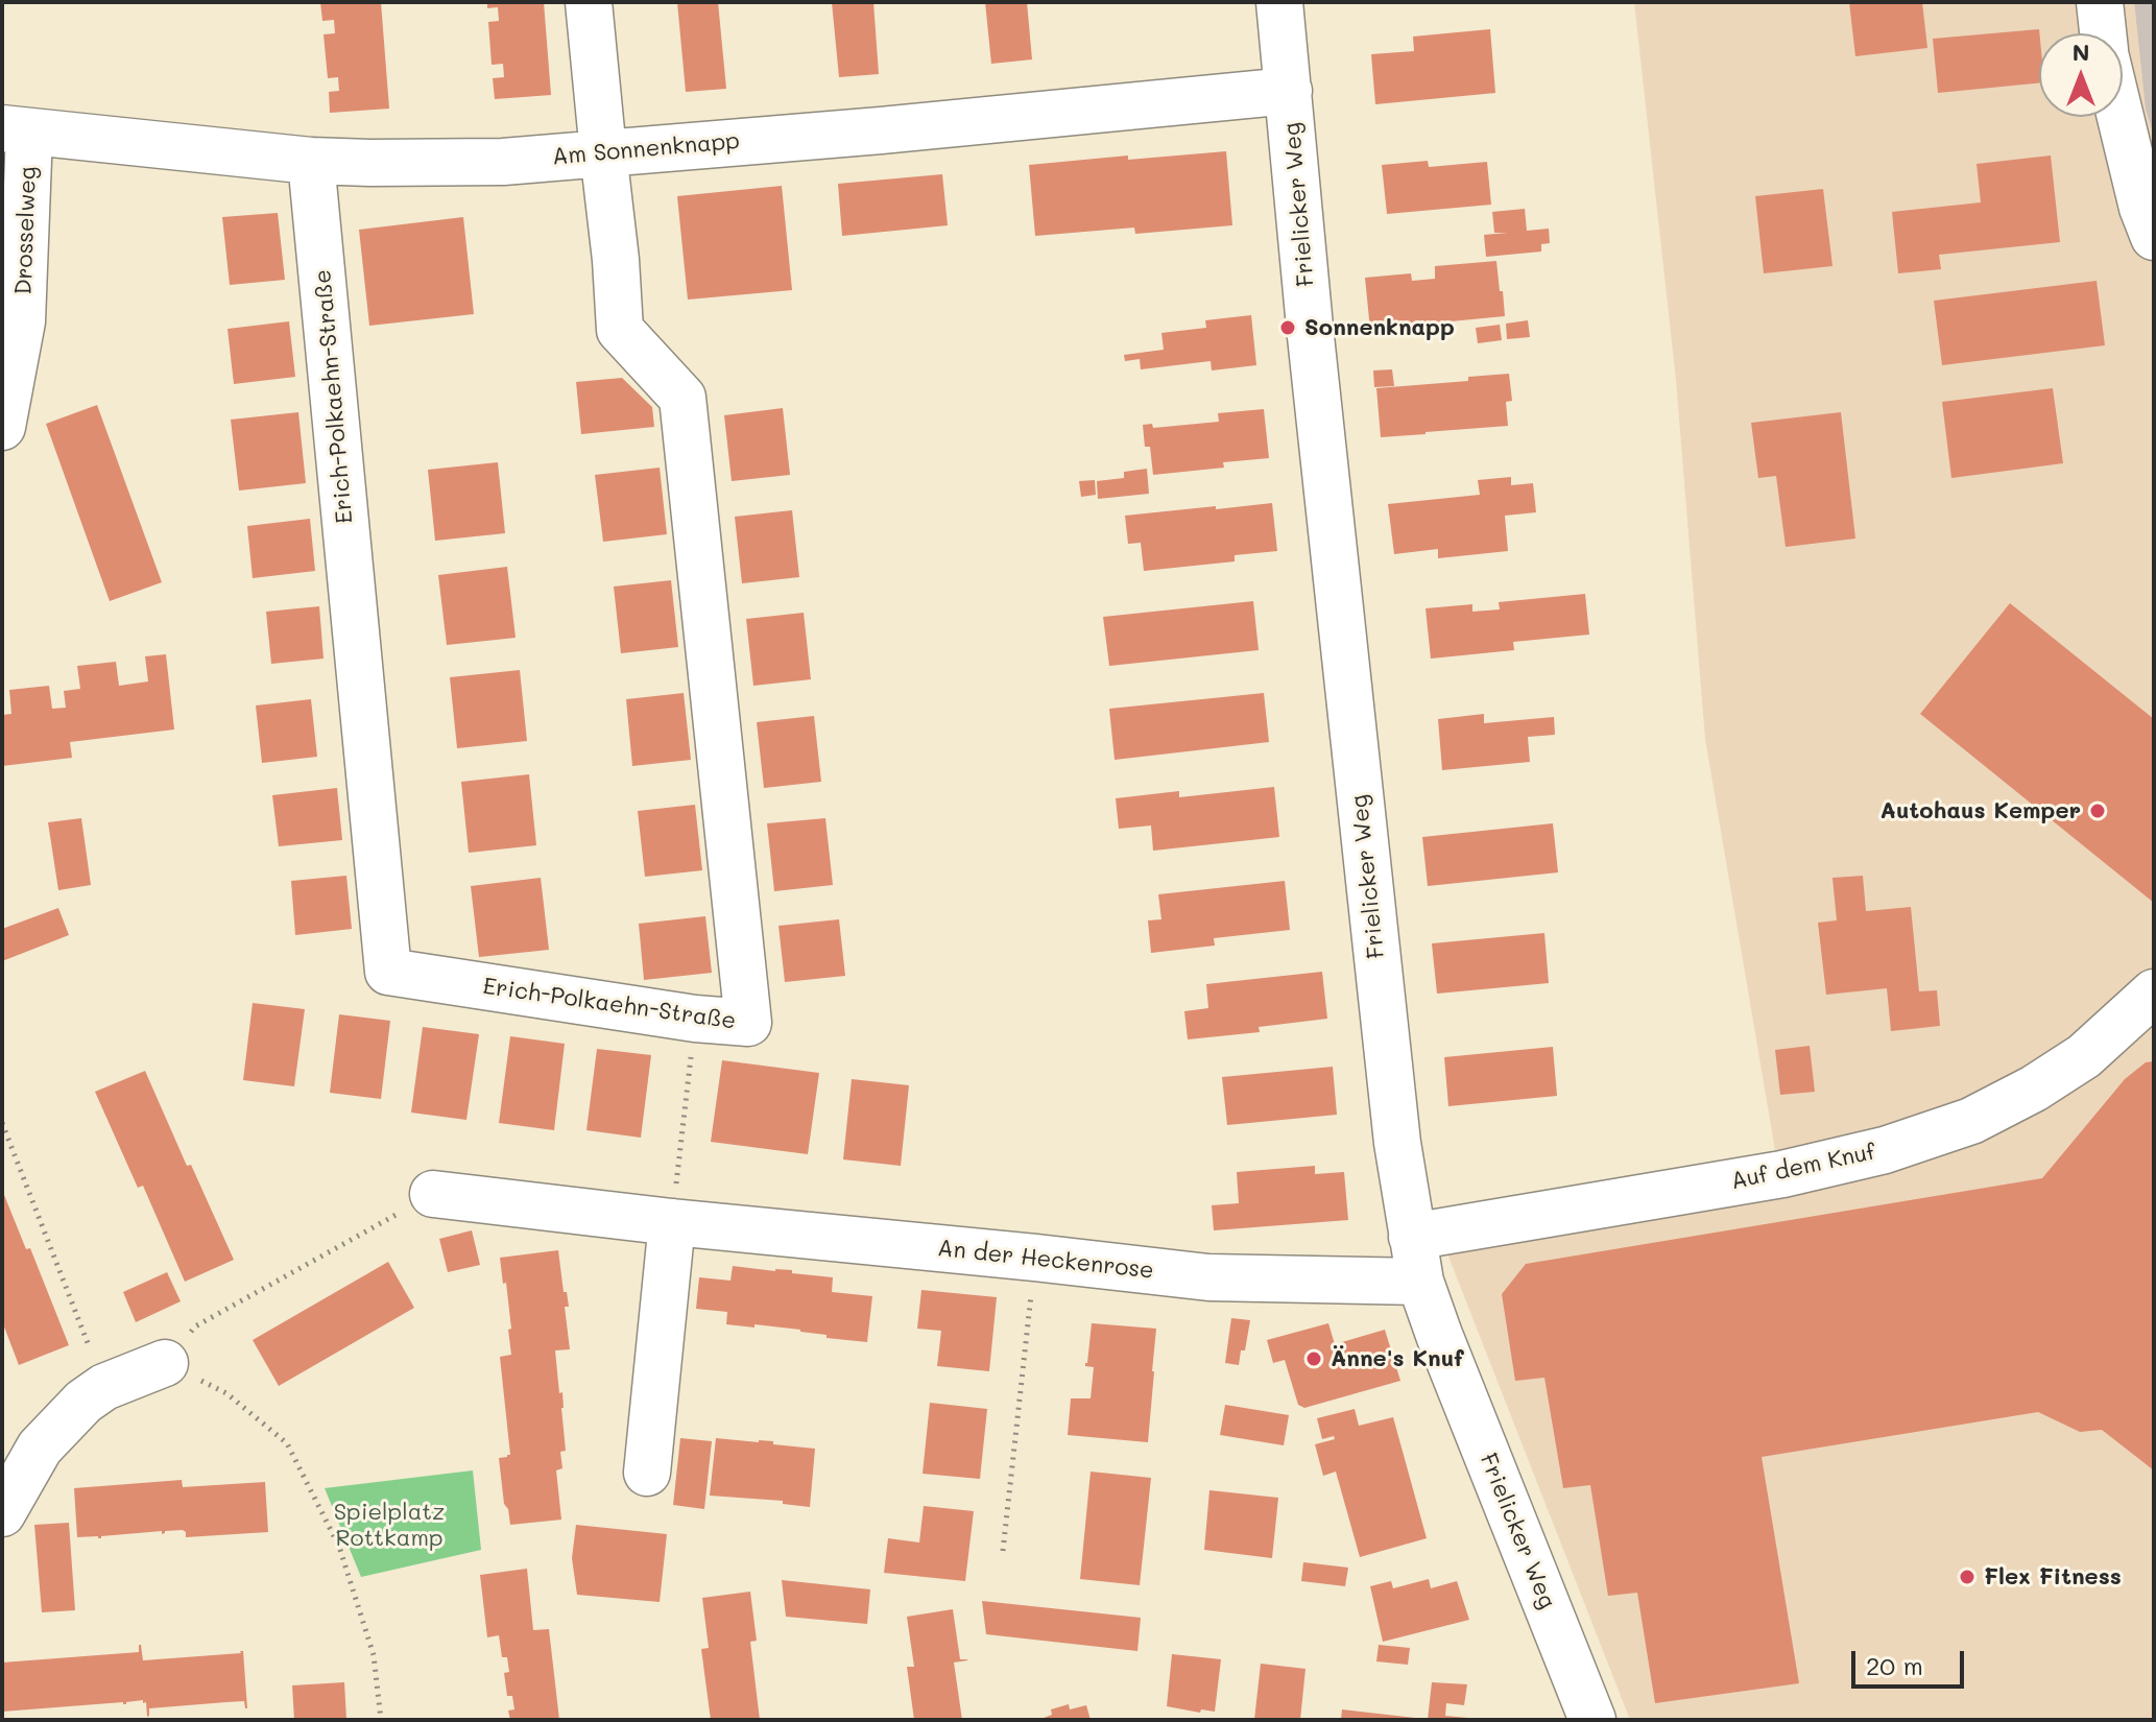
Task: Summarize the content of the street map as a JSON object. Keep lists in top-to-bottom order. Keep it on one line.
{"streets":{"street":["Am Sonnenknapp","Frielicker Weg","Drosselweg","Erich-Polkaehn-Straße","Auf dem Knuf","An der Heckenrose"]},"crossings":[["Am Sonnenknapp","Frielicker Weg"],["Am Sonnenknapp","Drosselweg"],["Am Sonnenknapp","Erich-Polkaehn-Straße"],["Frielicker Weg","Auf dem Knuf"],["Frielicker Weg","An der Heckenrose"]],"parks":["Spielplatz Rottkamp"],"places":["Sonnenknapp","Autohaus Kemper","Änne's Knuf","Flex Fitness"],"scale_bar":"20 m","north":"top"}
